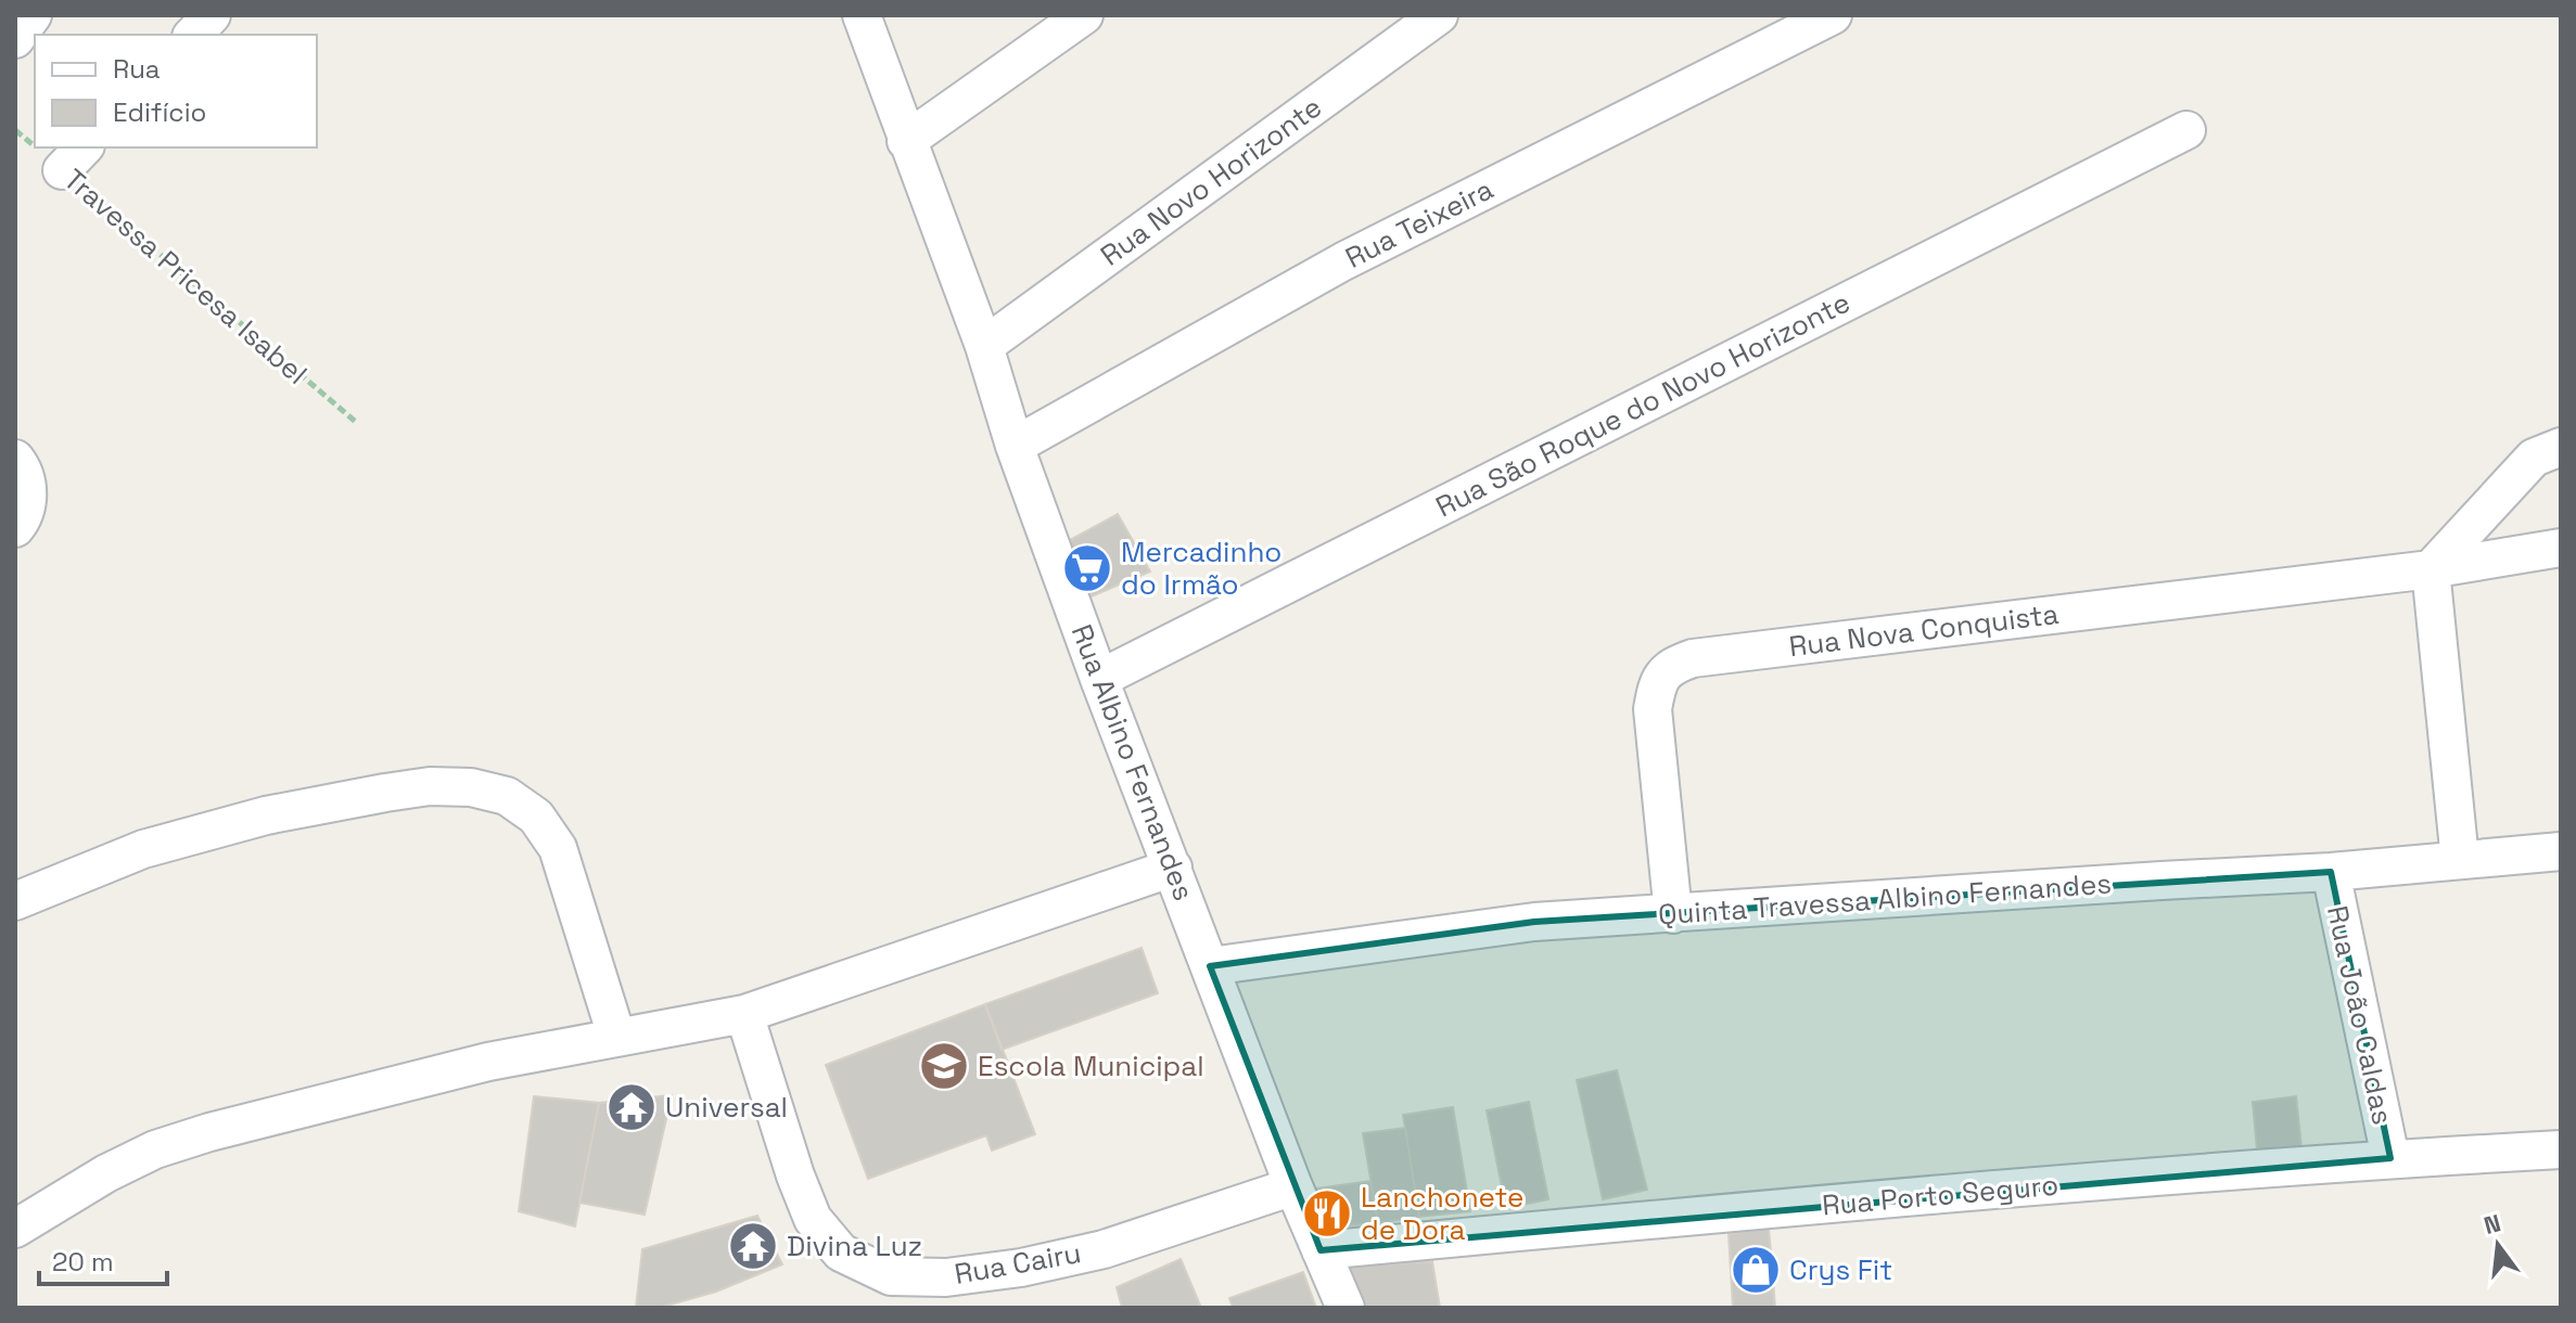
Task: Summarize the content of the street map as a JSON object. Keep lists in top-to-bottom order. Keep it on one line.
{"streets":{"street":["Rua Novo Horizonte","Rua Teixeira","Rua São Roque do Novo Horizonte","Rua Nova Conquista","Rua Albino Fernandes","Quinta Travessa Albino Fernandes","Rua João Caldas","Rua Porto Seguro","Rua Cairu"],"path":["Travessa Pricesa Isabel"]},"crossings":[["Rua Novo Horizonte","Rua Albino Fernandes"],["Rua Teixeira","Rua Albino Fernandes"],["Rua São Roque do Novo Horizonte","Rua Albino Fernandes"],["Rua Nova Conquista","Quinta Travessa Albino Fernandes"],["Rua Albino Fernandes","Quinta Travessa Albino Fernandes"],["Rua Albino Fernandes","Rua Porto Seguro"],["Rua Albino Fernandes","Rua Cairu"],["Quinta Travessa Albino Fernandes","Rua João Caldas"],["Rua João Caldas","Rua Porto Seguro"]],"places":{"supermarket":["Mercadinho do Irmão"],"school or university":["Escola Municipal"],"temple":["Universal","Divina Luz"],"restaurant":["Lanchonete de Dora"],"shop":["Crys Fit"]},"legend":["Rua","Edifício"],"scale_bar":"20 m","north":"top"}
